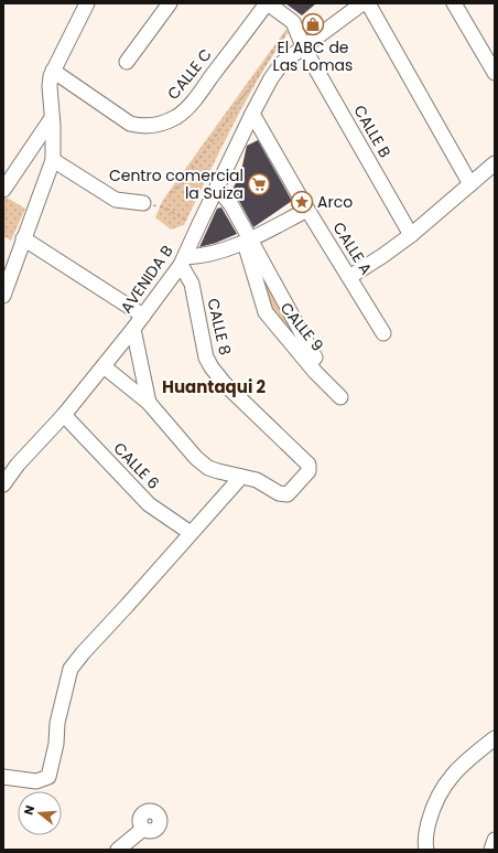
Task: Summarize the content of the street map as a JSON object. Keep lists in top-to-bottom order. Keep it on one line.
{"streets":{"street":["CALLE C","CALLE B","CALLE A","AVENIDA B","CALLE 8","CALLE 9","CALLE 6"]},"crossings":[["CALLE B","AVENIDA B"],["CALLE A","AVENIDA B"],["AVENIDA B","CALLE 8"],["AVENIDA B","CALLE 6"]],"districts":["Huantaqui 2"],"places":{"shop":["El ABC de Las Lomas"],"supermarket":["Centro comercial la Suiza"],"place":["Arco"]},"north":"left"}
